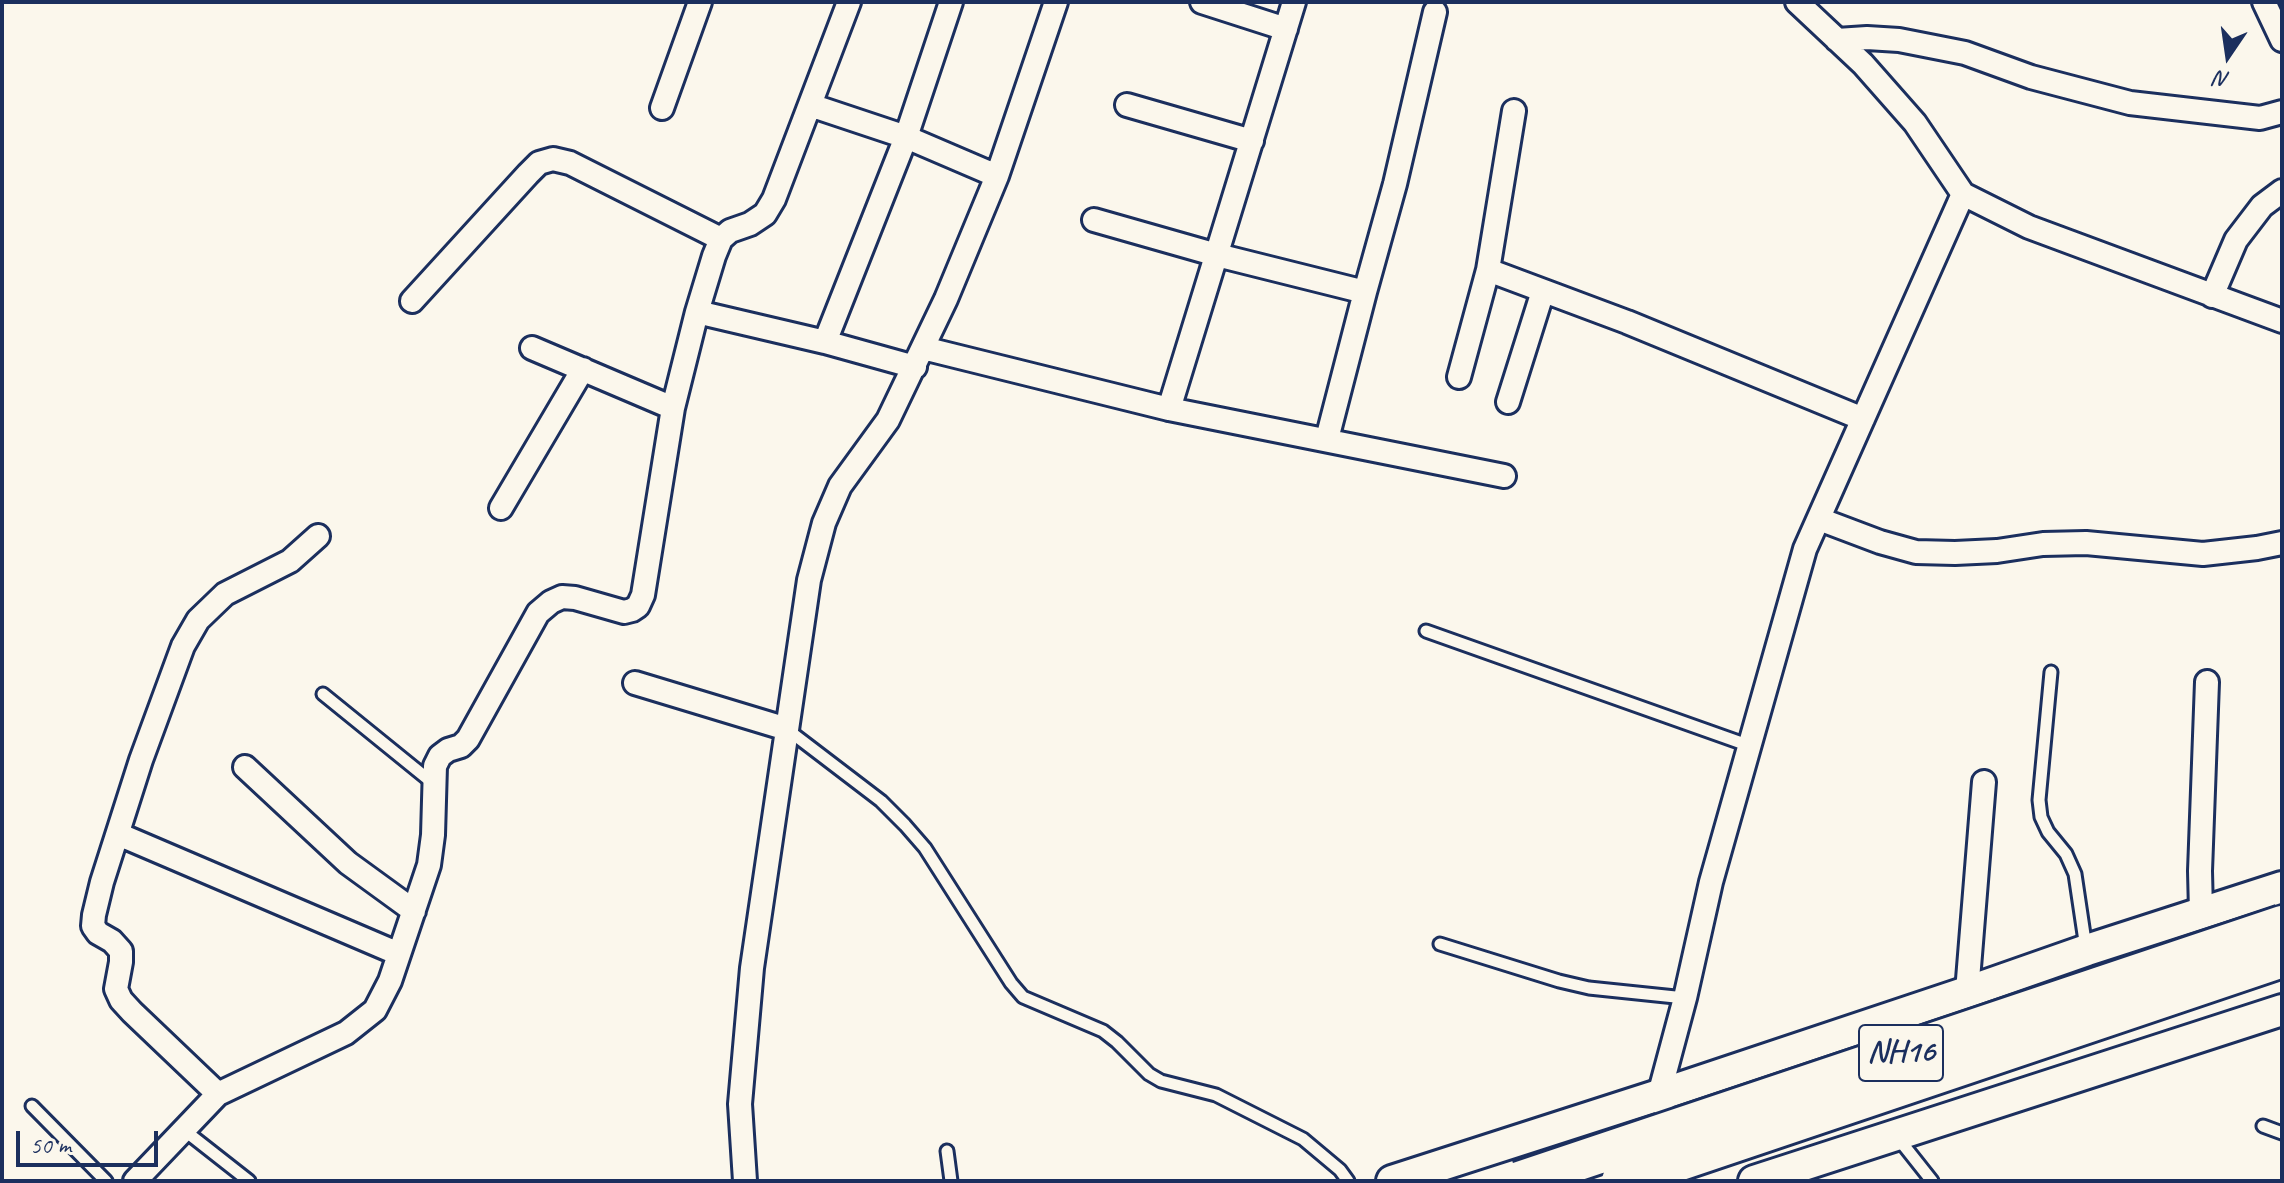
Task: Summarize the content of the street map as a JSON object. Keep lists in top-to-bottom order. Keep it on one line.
{"streets":{"highway":["NH16"]},"scale_bar":"50 m","north":"bottom"}
